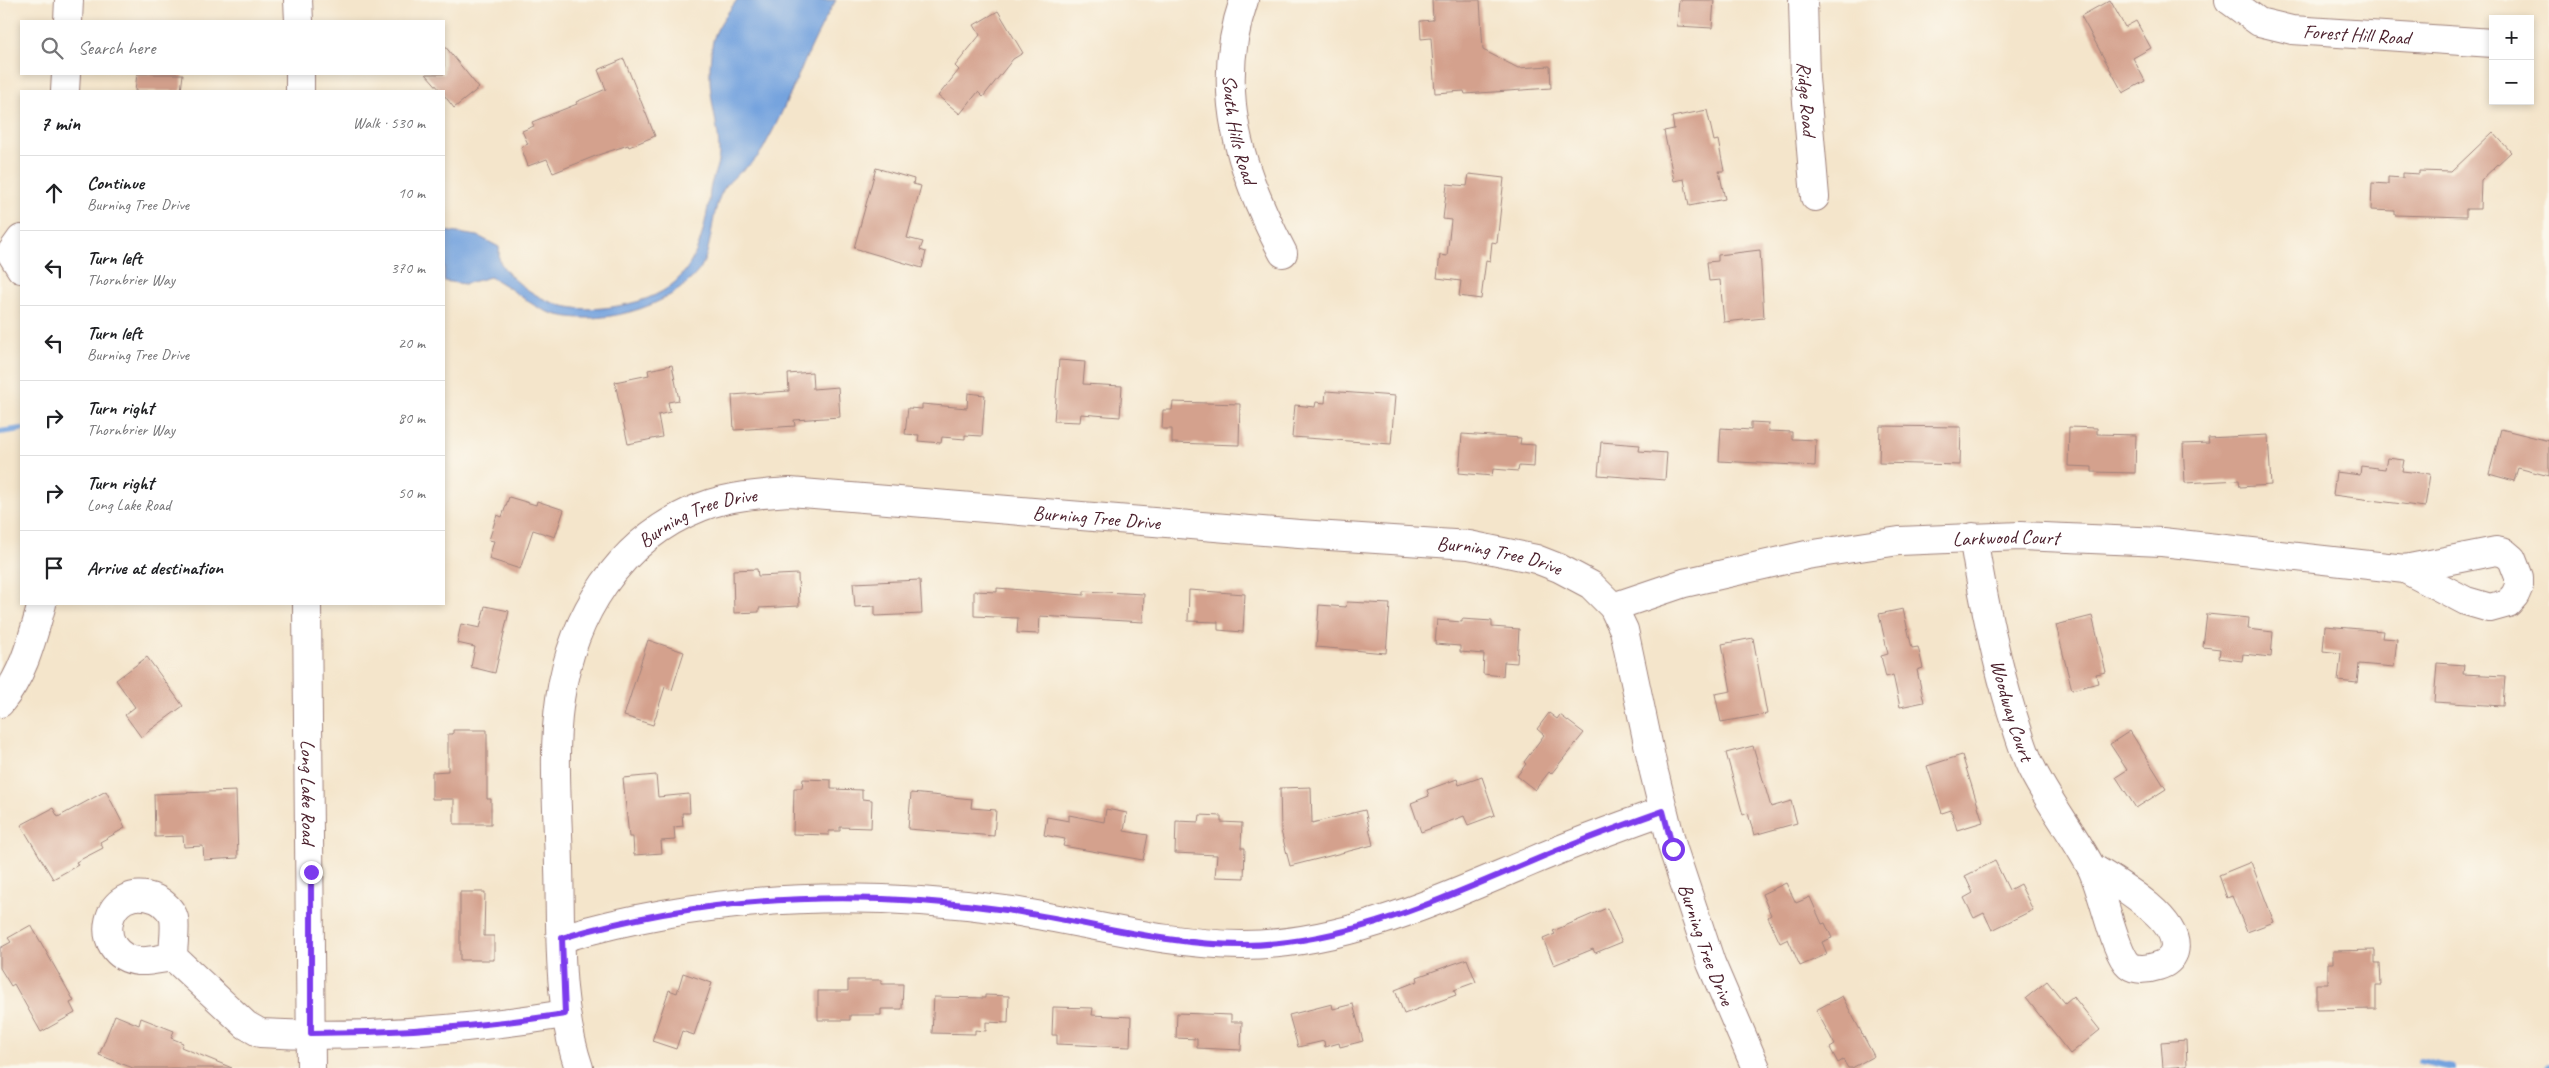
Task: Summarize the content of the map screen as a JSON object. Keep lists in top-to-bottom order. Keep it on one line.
{"streets":{"street":["Forest Hill Road","Ridge Road","South Hills Road","Burning Tree Drive","Larkwood Court","Woodway Court","Long Lake Road"]},"crossings":[["Burning Tree Drive","Larkwood Court"],["Larkwood Court","Woodway Court"]],"page":{"map_buttons":["+","−"],"search":"Search here","heading":["7 min","Walk · 530 m"],"list":[["Continue","Burning Tree Drive","10 m"],["Turn left","Thornbrier Way","370 m"],["Turn left","Burning Tree Drive","20 m"],["Turn right","Thornbrier Way","80 m"],["Turn right","Long Lake Road","50 m"],"Arrive at destination"]}}
